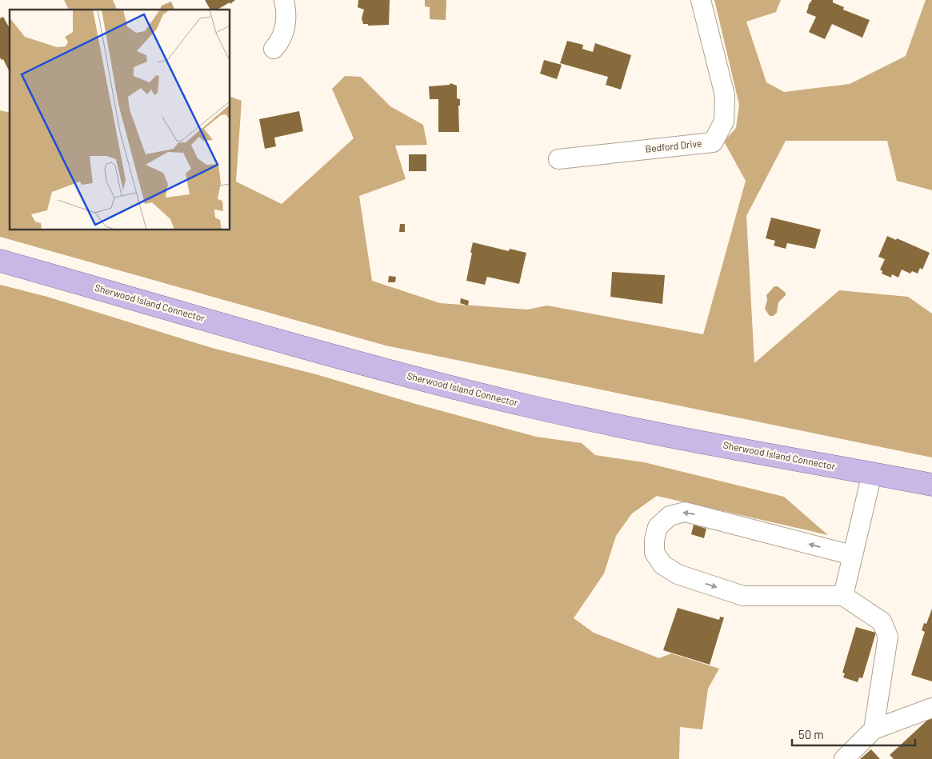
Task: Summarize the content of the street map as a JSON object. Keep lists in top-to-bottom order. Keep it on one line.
{"streets":{"main road":["Sherwood Island Connector"],"street":["Bedford Drive"]},"scale_bar":"50 m"}
